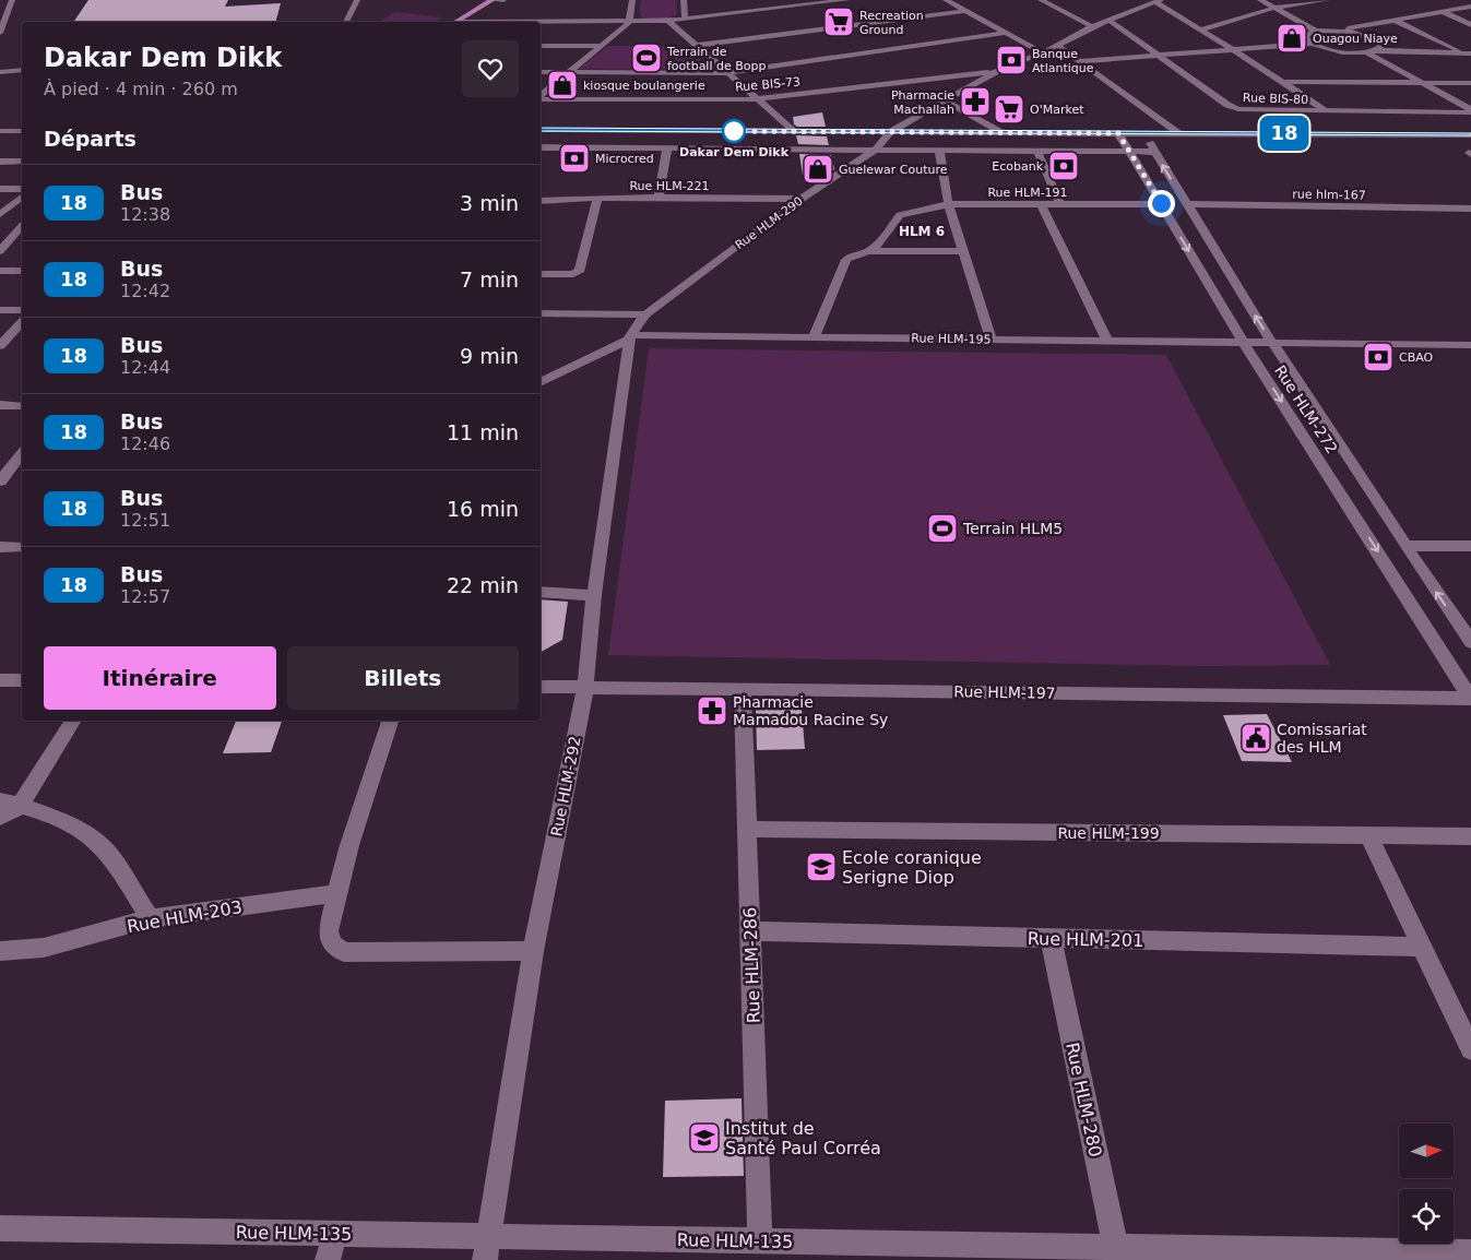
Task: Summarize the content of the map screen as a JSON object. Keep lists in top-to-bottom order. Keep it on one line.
{"streets":{"street":["Rue BIS-73","Rue BIS-80","Rue HLM-221","Rue HLM-191","rue hlm-167","Rue HLM-290","Rue HLM-195","Rue HLM-272","Rue HLM-197","Rue HLM-292","Rue HLM-199","Rue HLM-203","Rue HLM-201","Rue HLM-286","Rue HLM-280","Rue HLM-135"]},"crossings":[["Rue HLM-221","Rue HLM-290"],["Rue HLM-191","Rue HLM-272"],["rue hlm-167","Rue HLM-272"],["Rue HLM-290","Rue HLM-292"],["Rue HLM-195","Rue HLM-272"],["Rue HLM-195","Rue HLM-292"],["Rue HLM-272","Rue HLM-197"],["Rue HLM-197","Rue HLM-292"],["Rue HLM-197","Rue HLM-286"],["Rue HLM-292","Rue HLM-135"],["Rue HLM-199","Rue HLM-286"],["Rue HLM-201","Rue HLM-286"],["Rue HLM-201","Rue HLM-280"],["Rue HLM-286","Rue HLM-135"],["Rue HLM-280","Rue HLM-135"]],"districts":["HLM 6"],"places":{"supermarket":["Recreation Ground","O'Market"],"shop":["Ouagou Niaye","kiosque boulangerie","Guelewar Couture"],"sports":["Terrain de football de Bopp","Terrain HLM5"],"bank":["Banque Atlantique","Microcred","Ecobank","CBAO"],"pharmacy":["Pharmacie Machallah","Pharmacie Mamadou Racine Sy"],"other":["Dakar Dem Dikk"],"public building":["Comissariat des HLM"],"school or university":["Ecole coranique Serigne Diop","Institut de Santé Paul Corréa"]},"lines":["bus line 18"],"north":"right","page":{"on_map":"18","heading":[["Dakar Dem Dikk","À pied · 4 min · 260 m"],"Départs"],"list":[{"mark":"18","name":"Bus","note":"12:38","value":"3 min"},{"mark":"18","name":"Bus","note":"12:42","value":"7 min"},{"mark":"18","name":"Bus","note":"12:44","value":"9 min"},{"mark":"18","name":"Bus","note":"12:46","value":"11 min"},{"mark":"18","name":"Bus","note":"12:51","value":"16 min"},{"mark":"18","name":"Bus","note":"12:57","value":"22 min"}],"buttons":["Itinéraire","Billets"]}}
